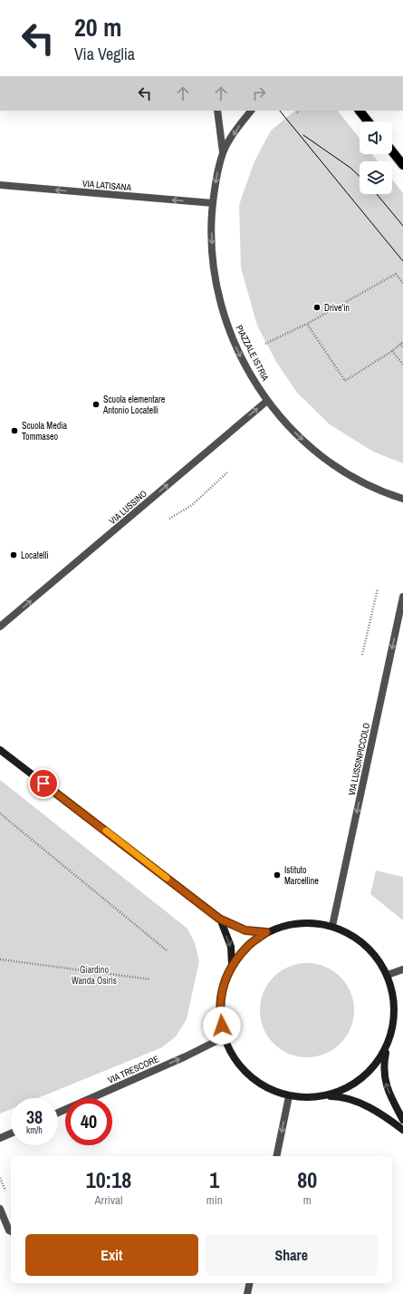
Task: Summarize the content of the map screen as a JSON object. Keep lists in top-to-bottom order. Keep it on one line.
{"streets":{"street":["VIA LATISANA","PIAZZALE ISTRIA","VIA LUSSINO","VIA LUSSINPICCOLO","VIA TRESCORE"]},"crossings":[["VIA LATISANA","PIAZZALE ISTRIA"],["PIAZZALE ISTRIA","VIA LUSSINO"]],"one_way":["VIA LATISANA","PIAZZALE ISTRIA","VIA LUSSINO","VIA LUSSINPICCOLO","VIA TRESCORE"],"parks":["Giardino Wanda Osiris"],"places":["Drive'in","Scuola elementare Antonio Locatelli","Scuola Media Tommaseo","Locatelli","Istituto Marcelline"],"page":{"turn":["20 m","Via Veglia"],"speed":"38 km/h","limit":"40","eta":["10:18","Arrival","1","min","80","m"],"buttons":["Exit","Share"]}}
